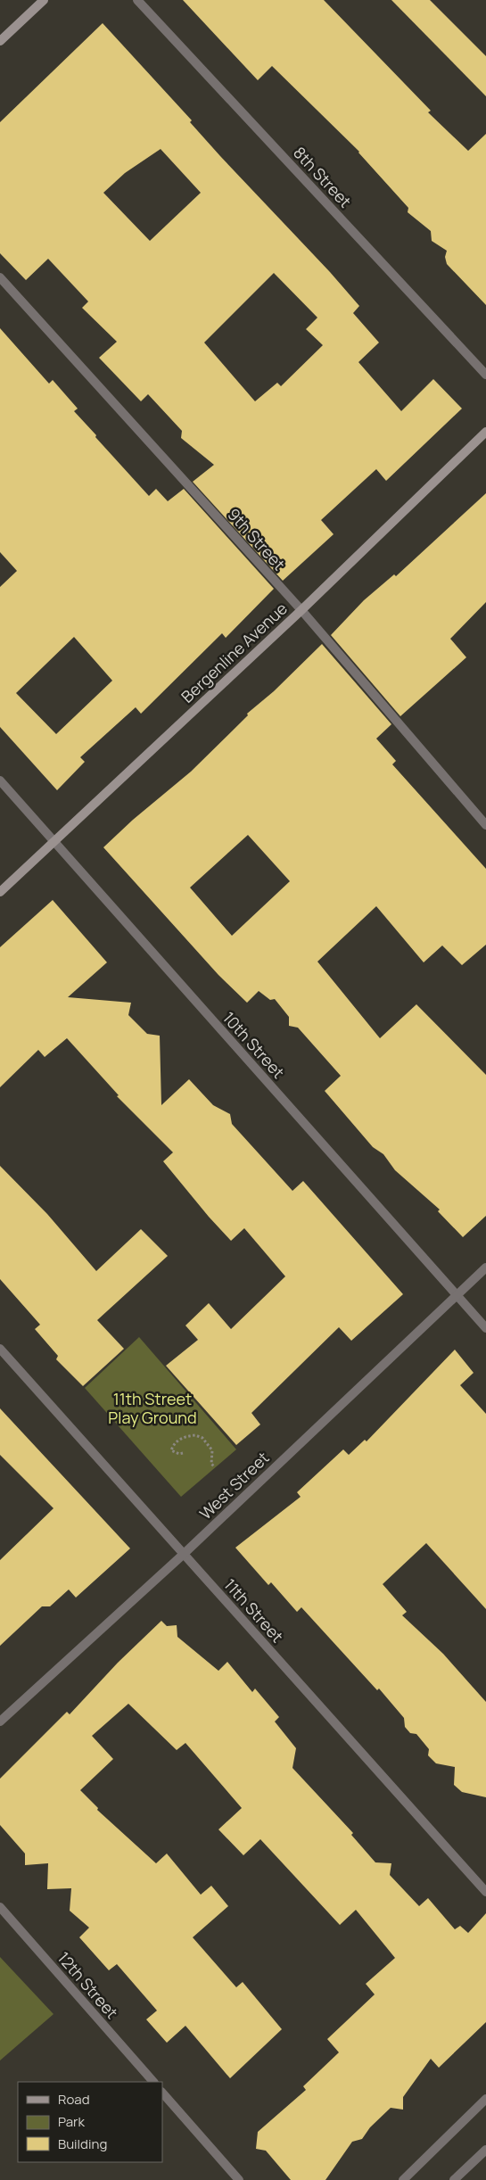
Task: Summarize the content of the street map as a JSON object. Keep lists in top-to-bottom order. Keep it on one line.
{"streets":{"street":["8th Street","9th Street","Bergenline Avenue","10th Street","West Street","11th Street","12th Street"]},"crossings":[["9th Street","Bergenline Avenue"],["Bergenline Avenue","10th Street"],["10th Street","West Street"],["West Street","11th Street"]],"parks":["11th Street Play Ground"],"legend":["Road","Park","Building"]}
